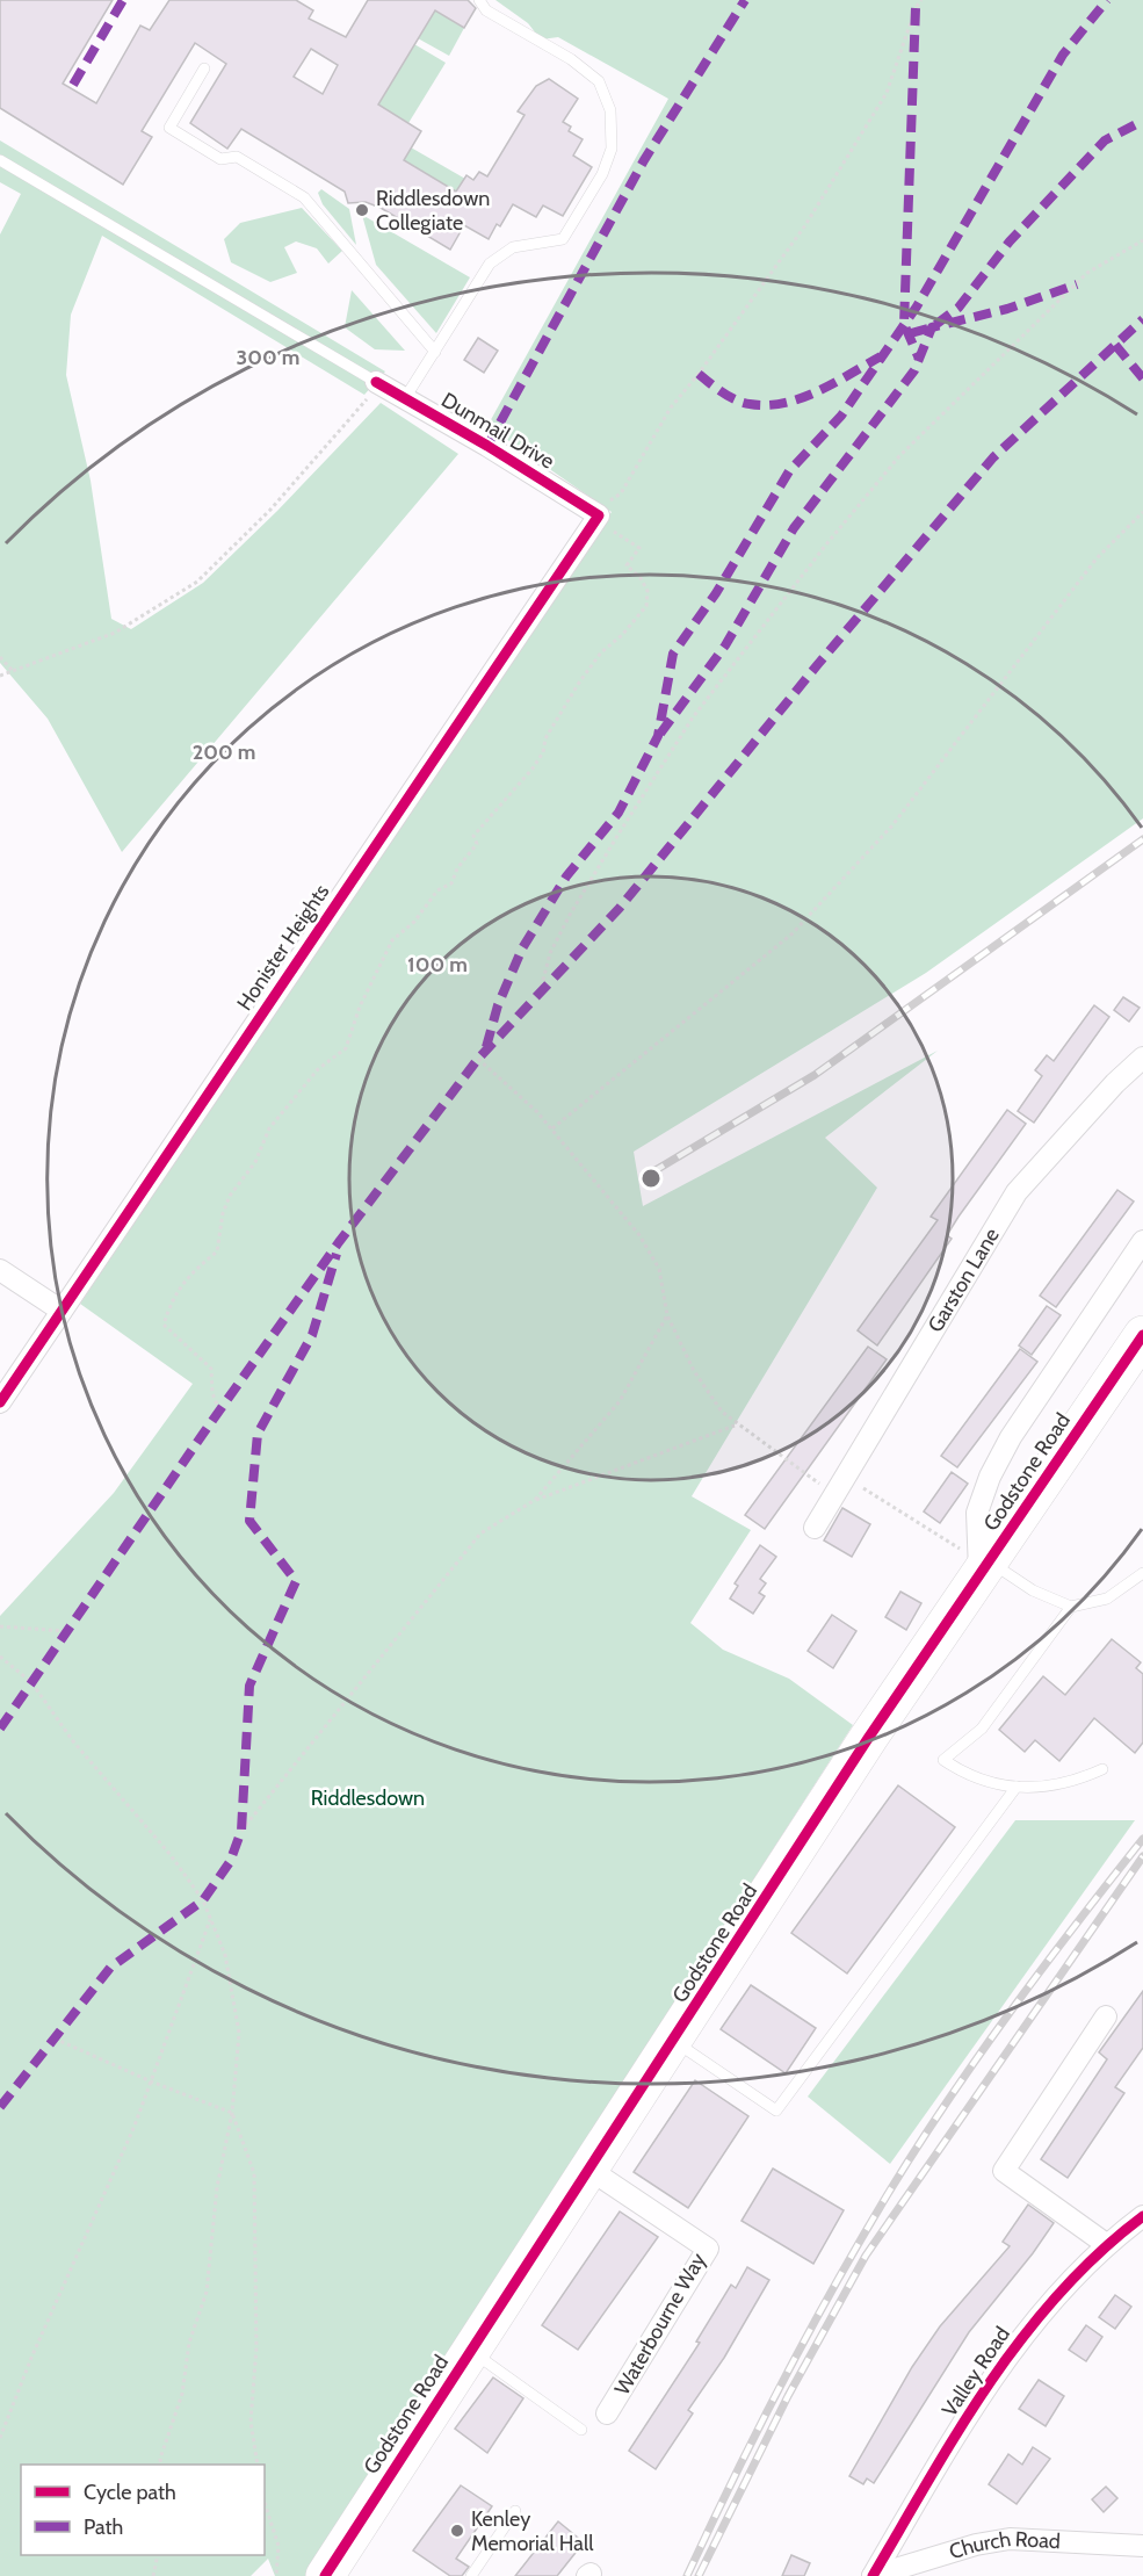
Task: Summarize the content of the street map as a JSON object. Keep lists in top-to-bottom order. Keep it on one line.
{"streets":{"highway":["Godstone Road"],"street":["Dunmail Drive","Honister Heights","Garston Lane","Waterbourne Way","Valley Road","Church Road"]},"crossings":[["Dunmail Drive","Honister Heights"],["Godstone Road","Waterbourne Way"],["Valley Road","Church Road"]],"parks":["Riddlesdown"],"places":["Riddlesdown Collegiate","Kenley Memorial Hall"],"legend":["Cycle path","Path"],"rings":["300 m","200 m","100 m"]}
